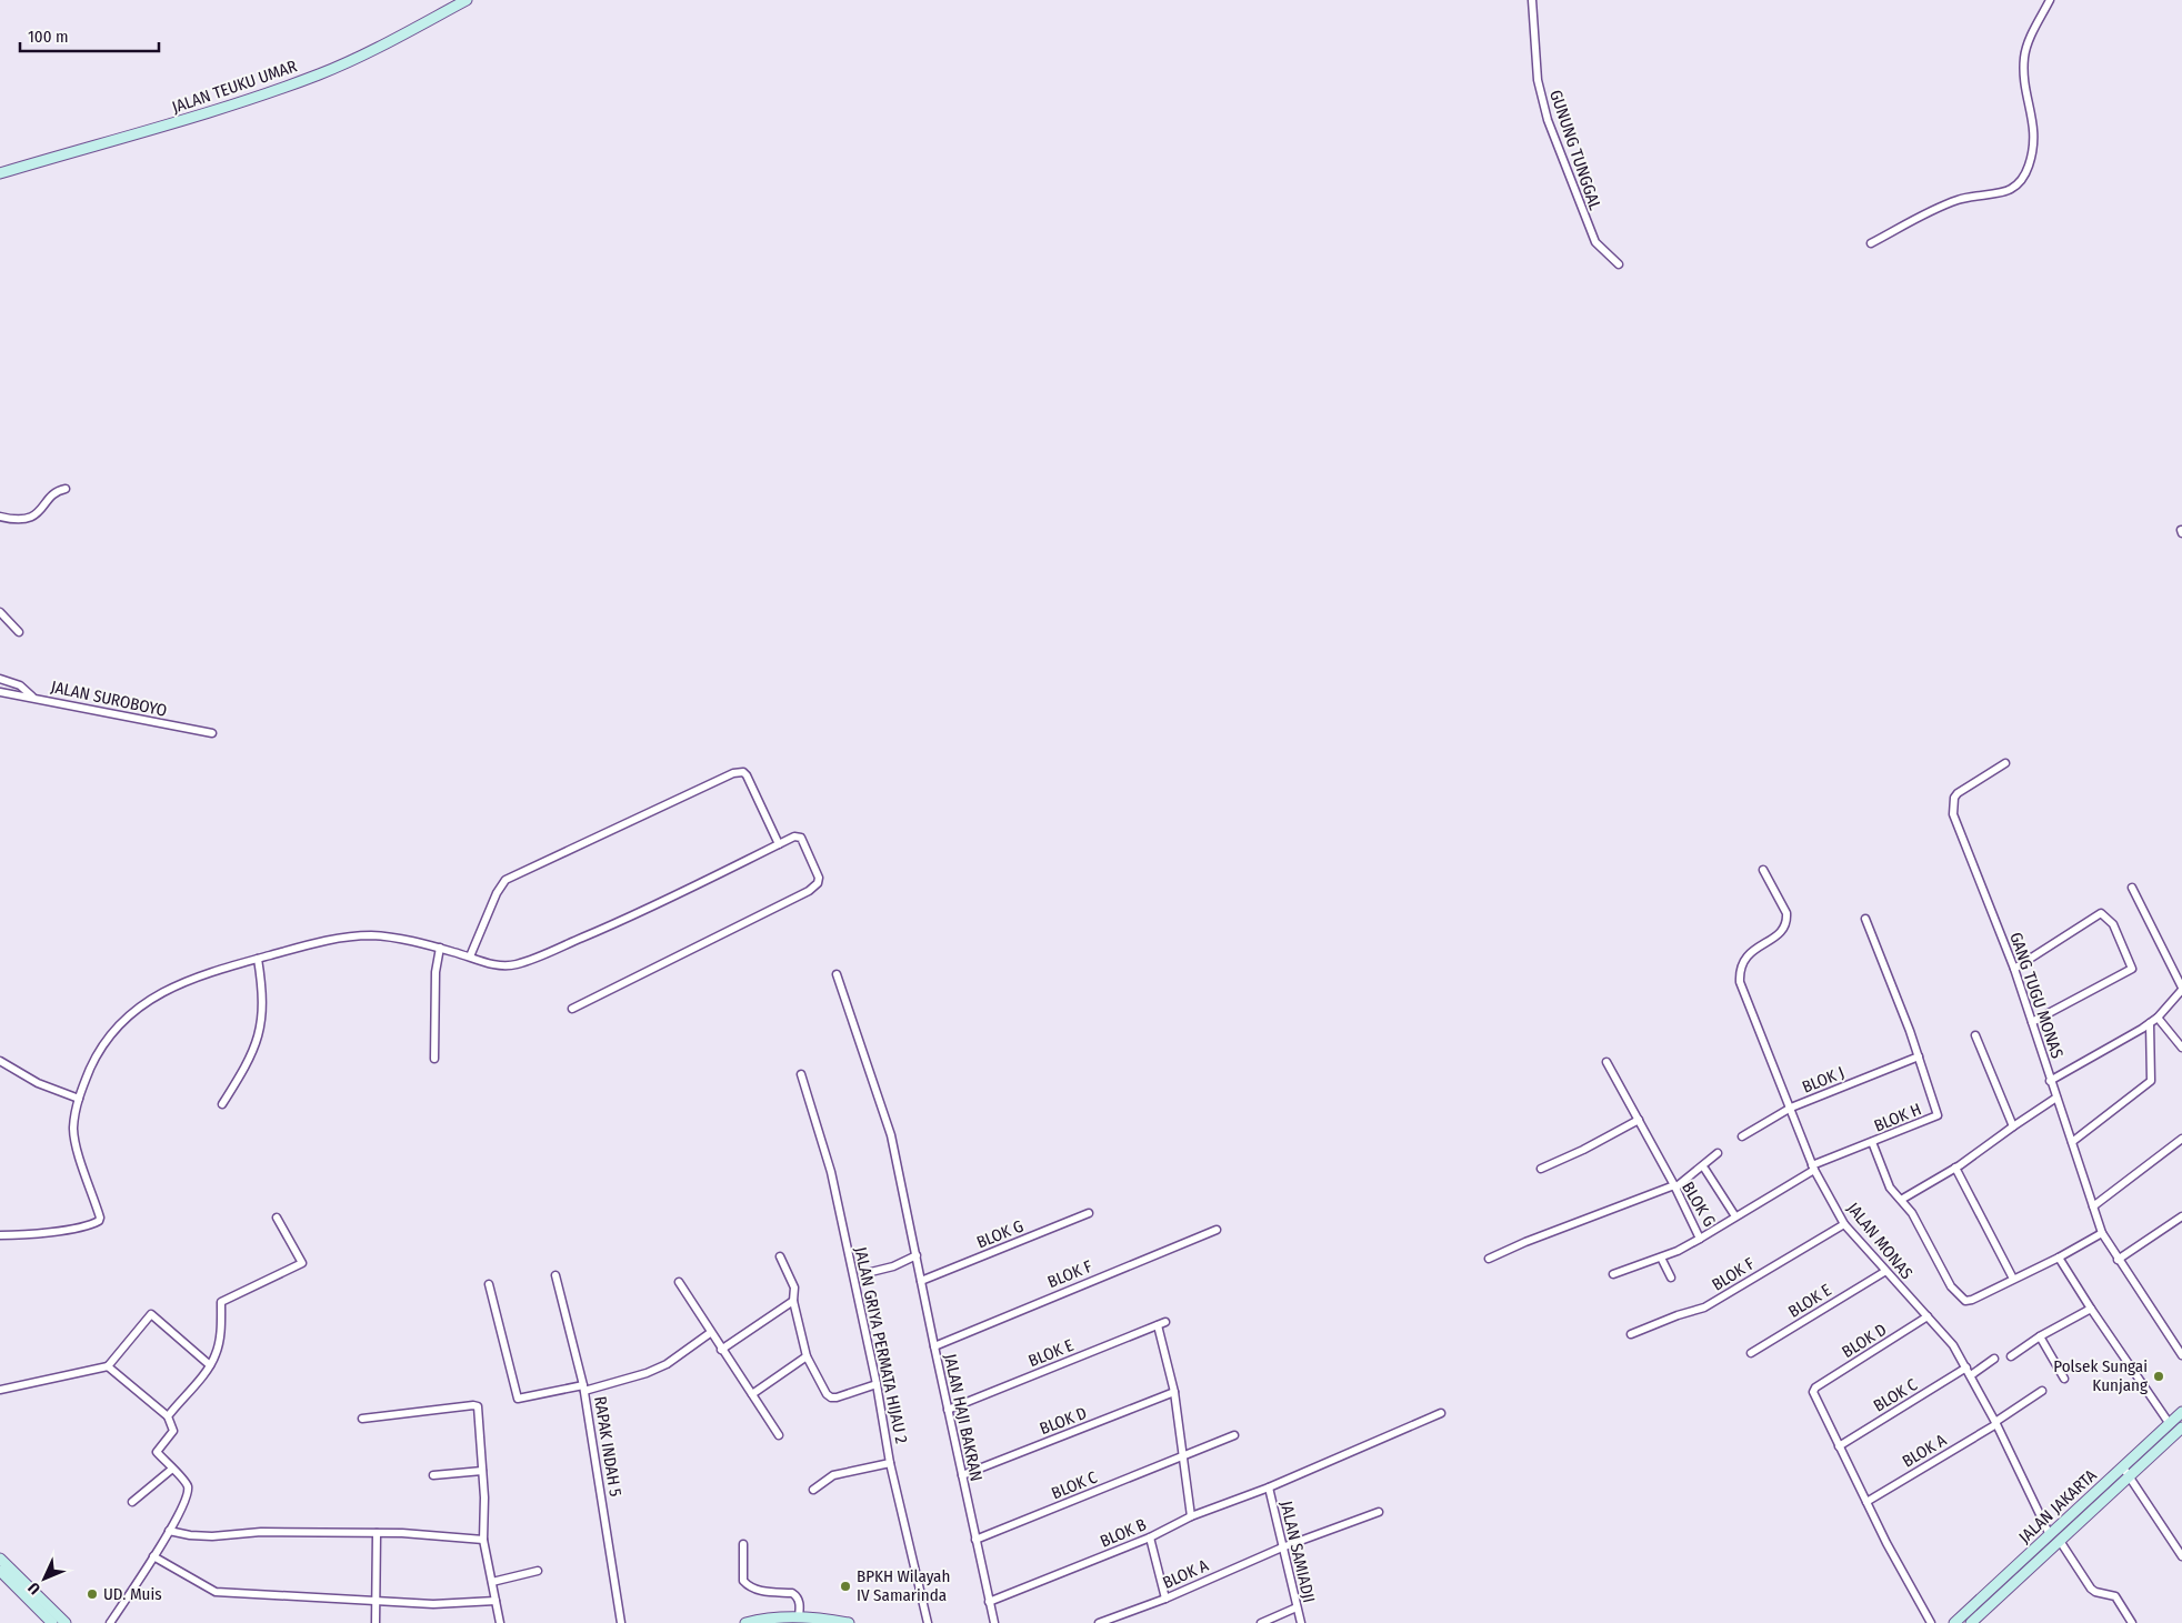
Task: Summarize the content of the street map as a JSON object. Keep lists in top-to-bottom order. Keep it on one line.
{"streets":{"main road":["JALAN TEUKU UMAR","JALAN JAKARTA"],"street":["GUNUNG TUNGGAL","JALAN SUROBOYO","GANG TUGU MONAS","BLOK J","BLOK H","BLOK G","JALAN MONAS","BLOK F","BLOK E","BLOK D","JALAN GRIYA PERMATA HIJAU 2","BLOK C","JALAN HAJI BAKRAN","RAPAK INDAH 5","BLOK A","BLOK B","JALAN SAMIADJI"]},"crossings":[["BLOK J","BLOK H"],["BLOK J","JALAN MONAS"],["BLOK H","BLOK G"],["BLOK G","JALAN MONAS"],["BLOK G","JALAN HAJI BAKRAN"],["JALAN MONAS","BLOK F"],["JALAN MONAS","BLOK E"],["JALAN MONAS","BLOK D"],["JALAN MONAS","BLOK C"],["JALAN MONAS","BLOK A"],["JALAN MONAS","JALAN JAKARTA"],["BLOK F","JALAN HAJI BAKRAN"],["BLOK E","JALAN HAJI BAKRAN"],["BLOK D","BLOK C"],["BLOK D","JALAN HAJI BAKRAN"],["BLOK C","JALAN HAJI BAKRAN"],["JALAN HAJI BAKRAN","BLOK B"],["BLOK A","JALAN SAMIADJI"],["BLOK B","JALAN SAMIADJI"]],"places":["Polsek Sungai Kunjang","BPKH Wilayah IV Samarinda","UD. Muis"],"scale_bar":"100 m","north":"bottom left"}
